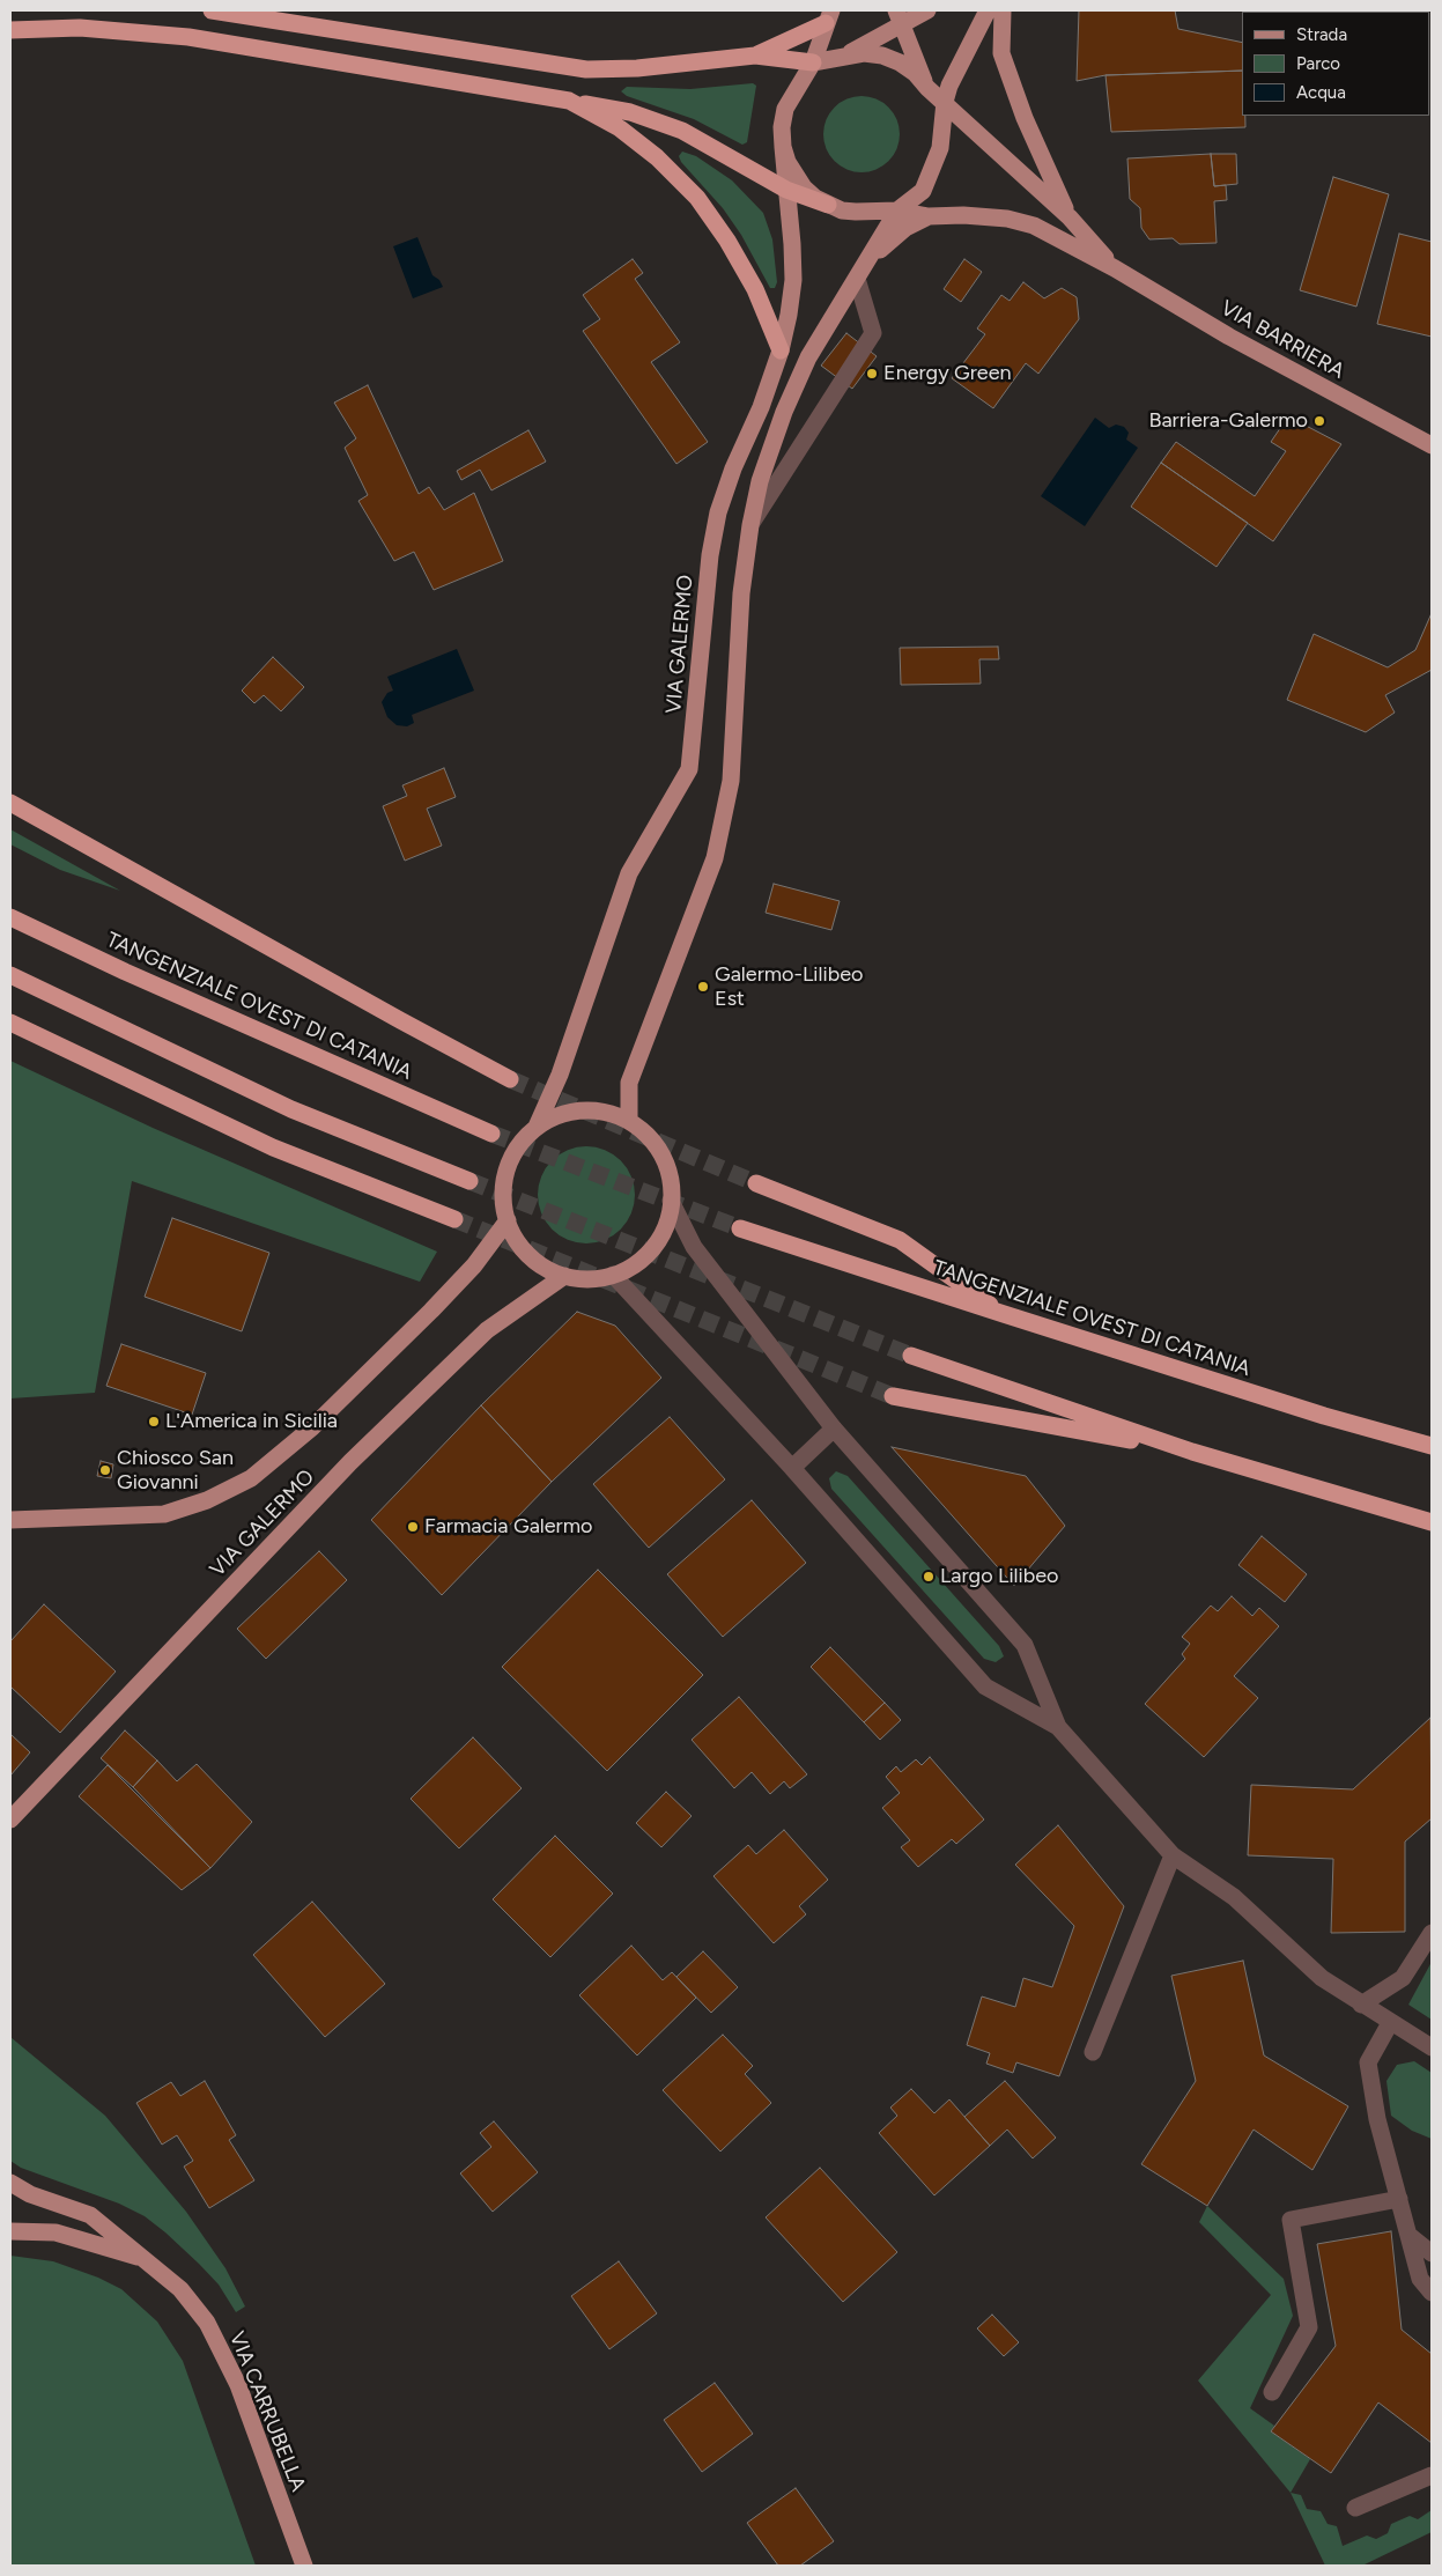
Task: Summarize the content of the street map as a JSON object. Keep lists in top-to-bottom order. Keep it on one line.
{"streets":{"highway":["TANGENZIALE OVEST DI CATANIA"],"main road":["VIA BARRIERA","VIA GALERMO","VIA CARRUBELLA"]},"places":["Energy Green","Barriera-Galermo","Galermo-Lilibeo Est","L'America in Sicilia","Chiosco San Giovanni","Farmacia Galermo","Largo Lilibeo"],"legend":["Strada","Parco","Acqua"]}
